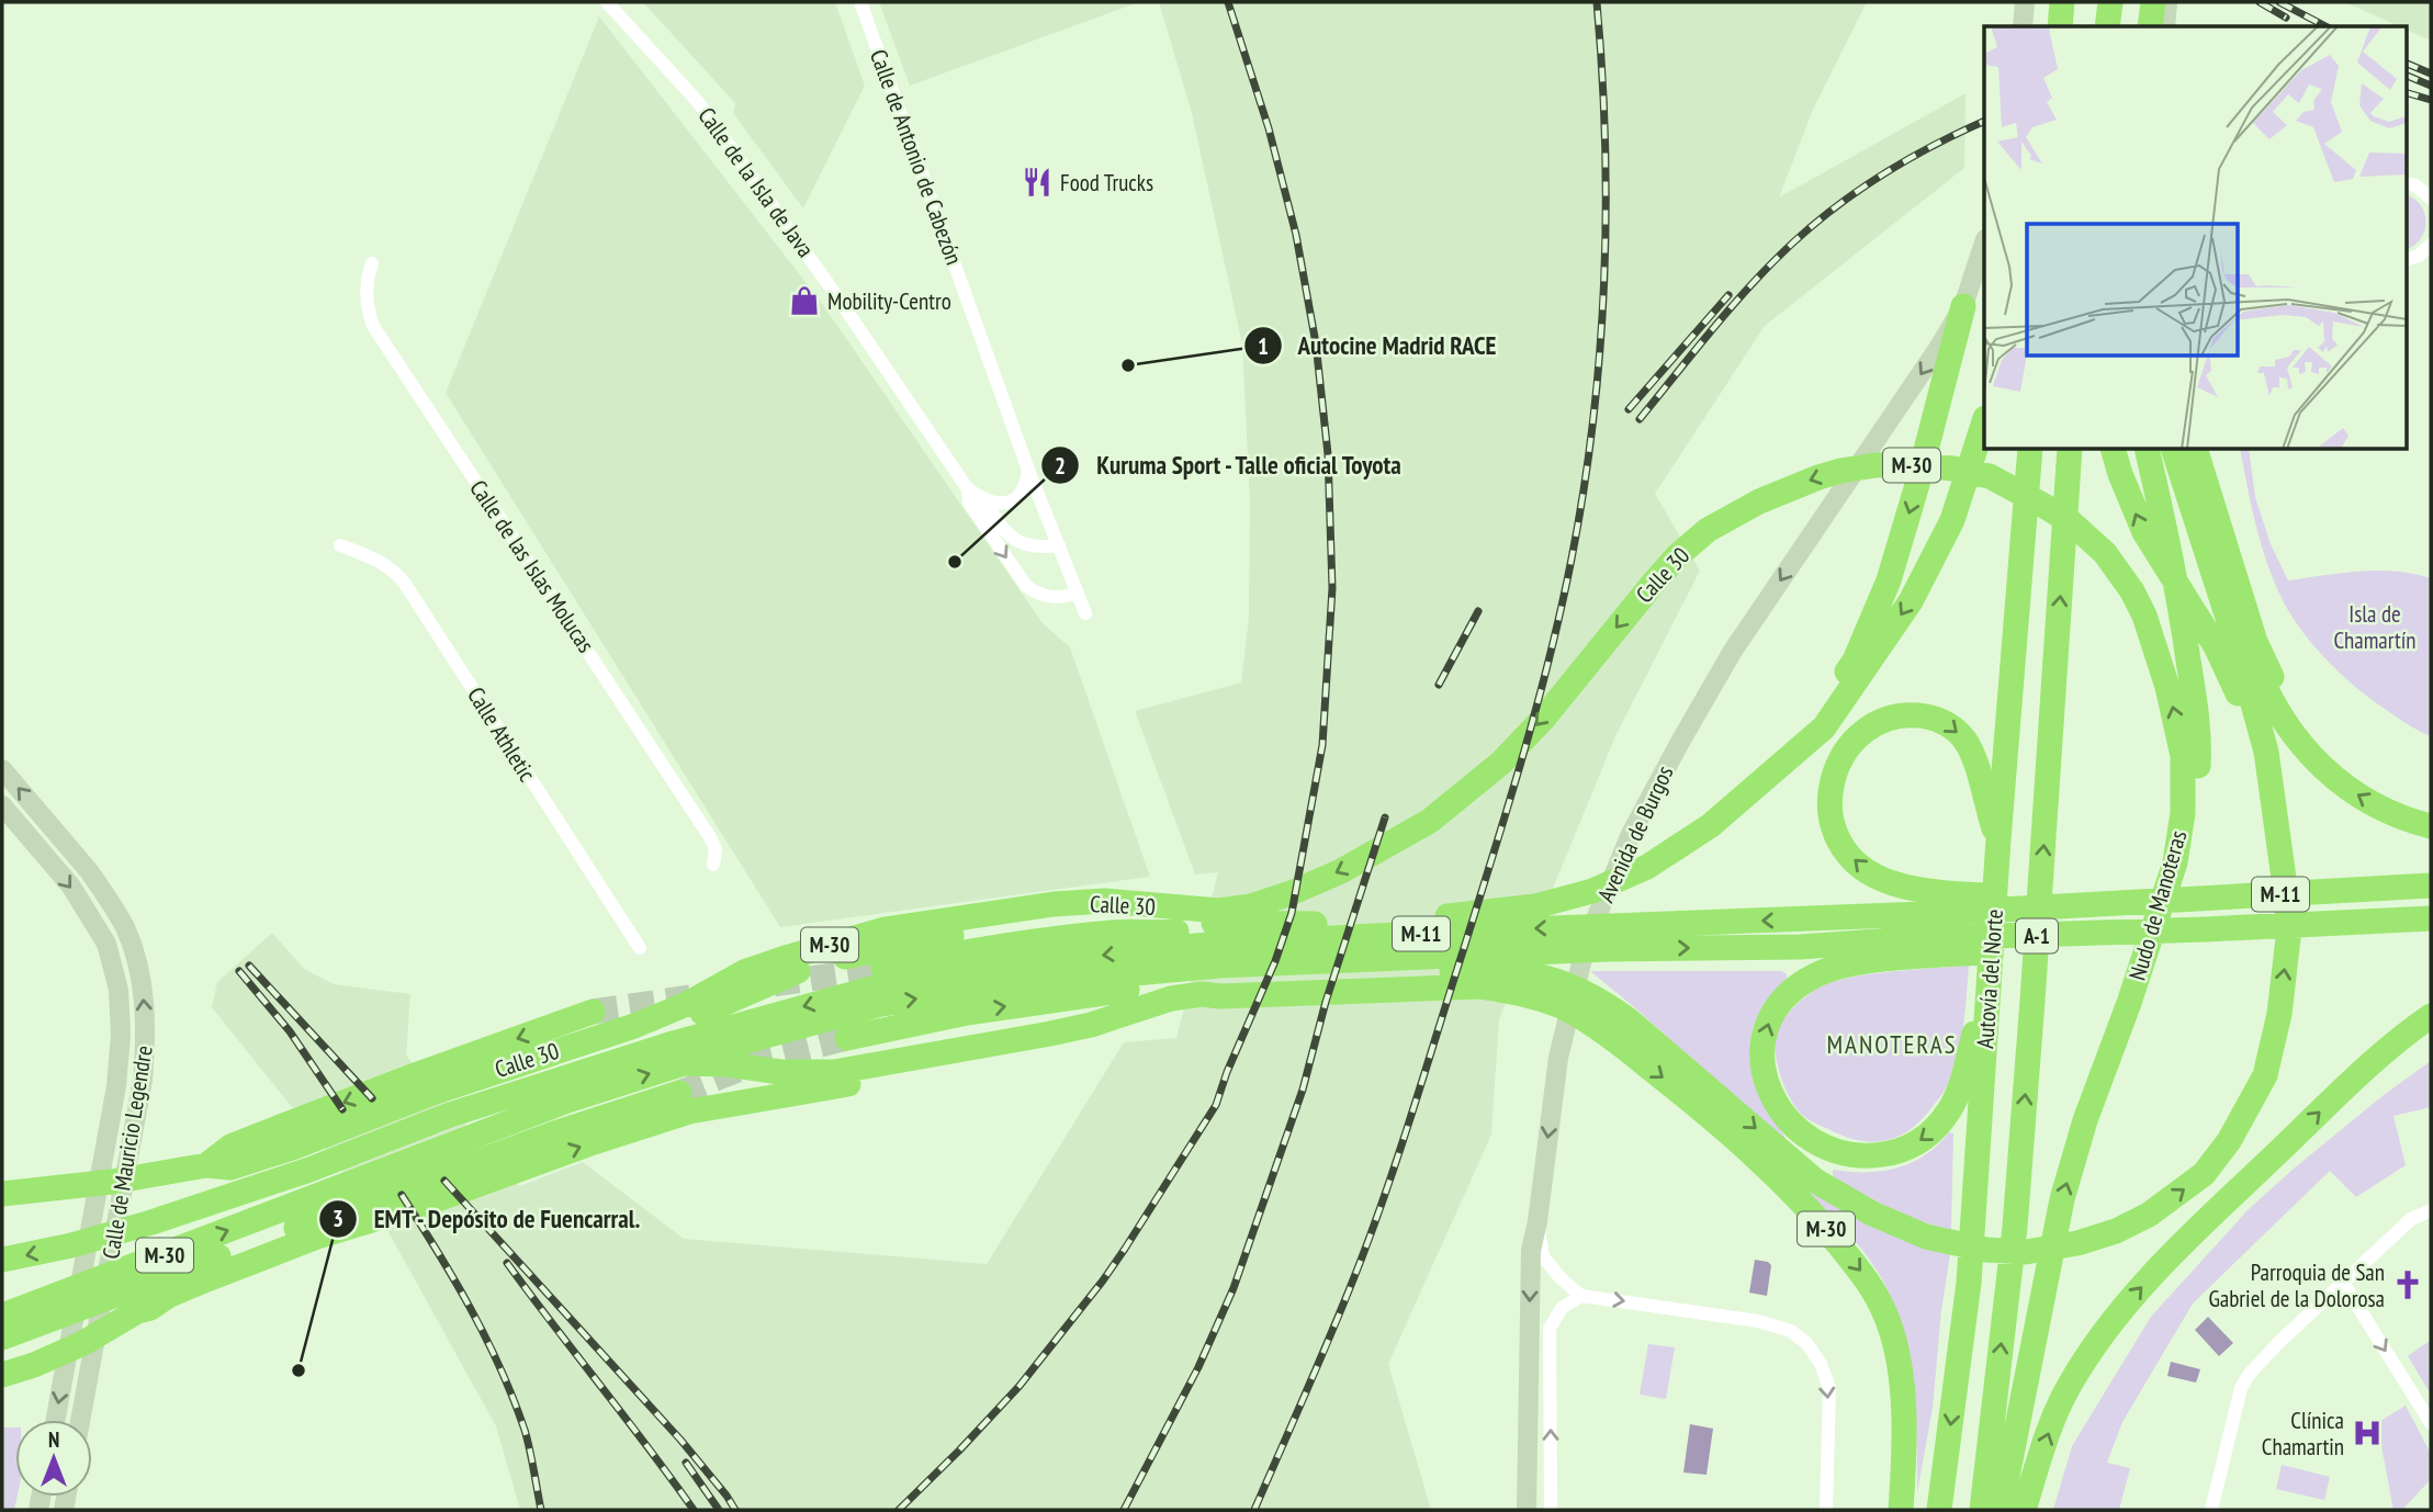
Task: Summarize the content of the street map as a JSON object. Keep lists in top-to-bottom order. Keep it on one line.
{"streets":{"highway":["M-30","Calle 30","M-11","Nudo de Manoteras","A-1","Autovía del Norte"],"street":["Calle de Antonio de Cabezón","Calle de la Isla de Java","Calle de las Islas Molucas","Calle Athletic","Avenida de Burgos","Calle de Mauricio Legendre"]},"crossings":[["Calle de Antonio de Cabezón","Calle de la Isla de Java"],["M-30","Calle 30"],["Calle 30","M-11"],["Calle 30","Nudo de Manoteras"]],"one_way":["Avenida de Burgos"],"districts":["MANOTERAS"],"parks":["Isla de Chamartín"],"places":{"restaurant":["Food Trucks"],"shop":["Mobility-Centro"],"other":["Autocine Madrid RACE","Kuruma Sport - Talle oficial Toyota","EMT - Depósito de Fuencarral."],"church":["Parroquia de San Gabriel de la Dolorosa"],"hospital":["Clínica Chamartin"]},"north":"top"}
